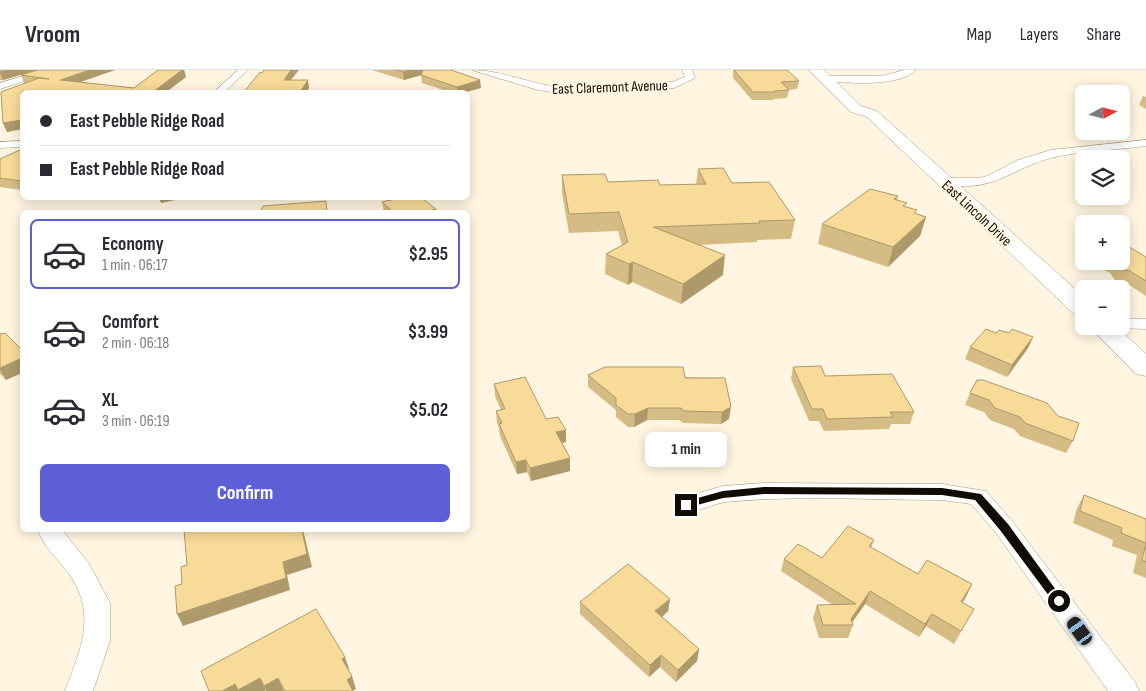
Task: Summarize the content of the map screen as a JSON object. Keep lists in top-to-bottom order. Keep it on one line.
{"streets":{"main road":["East Lincoln Drive"],"street":["East Claremont Avenue"]},"north":"right","page":{"header":"Vroom","nav":["Map","Layers","Share"],"map_buttons":["+","−"],"banner":["East Pebble Ridge Road","East Pebble Ridge Road"],"list":[{"name":"Economy","note":"1 min · 06:17","value":"$2.95"},{"name":"Comfort","note":"2 min · 06:18","value":"$3.99"},{"name":"XL","note":"3 min · 06:19","value":"$5.02"}],"bubble":"1 min","buttons":"Confirm"}}
